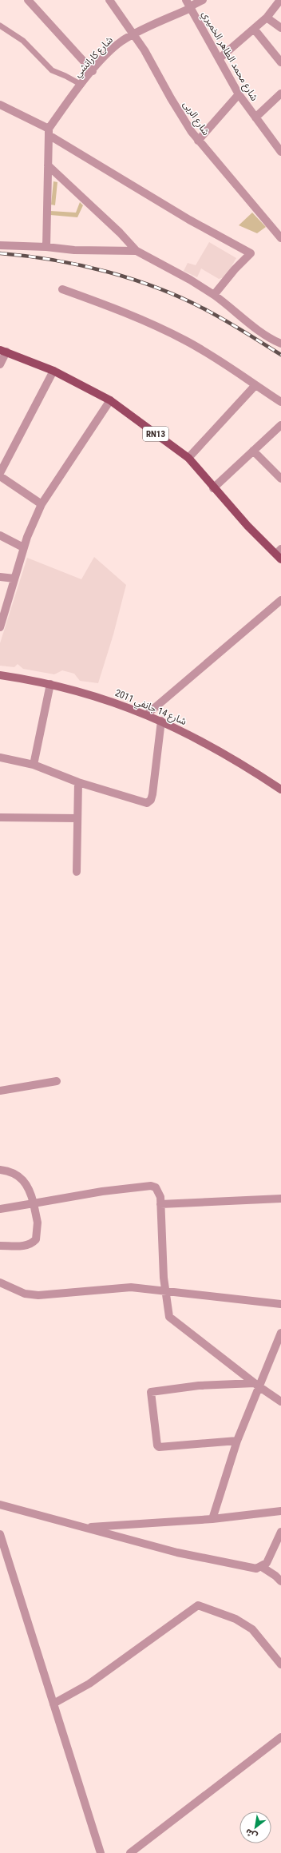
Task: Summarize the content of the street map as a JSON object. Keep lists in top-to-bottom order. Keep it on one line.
{"streets":{"main road":["RN13","شارع 14 جانفي 2011"],"street":["شارع محمد الطاهر الخميري","شارع كاراتشي","شارع الربى"]},"crossings":[["شارع محمد الطاهر الخميري","شارع كاراتشي"],["شارع كاراتشي","شارع الربى"]],"north":"bottom left"}
